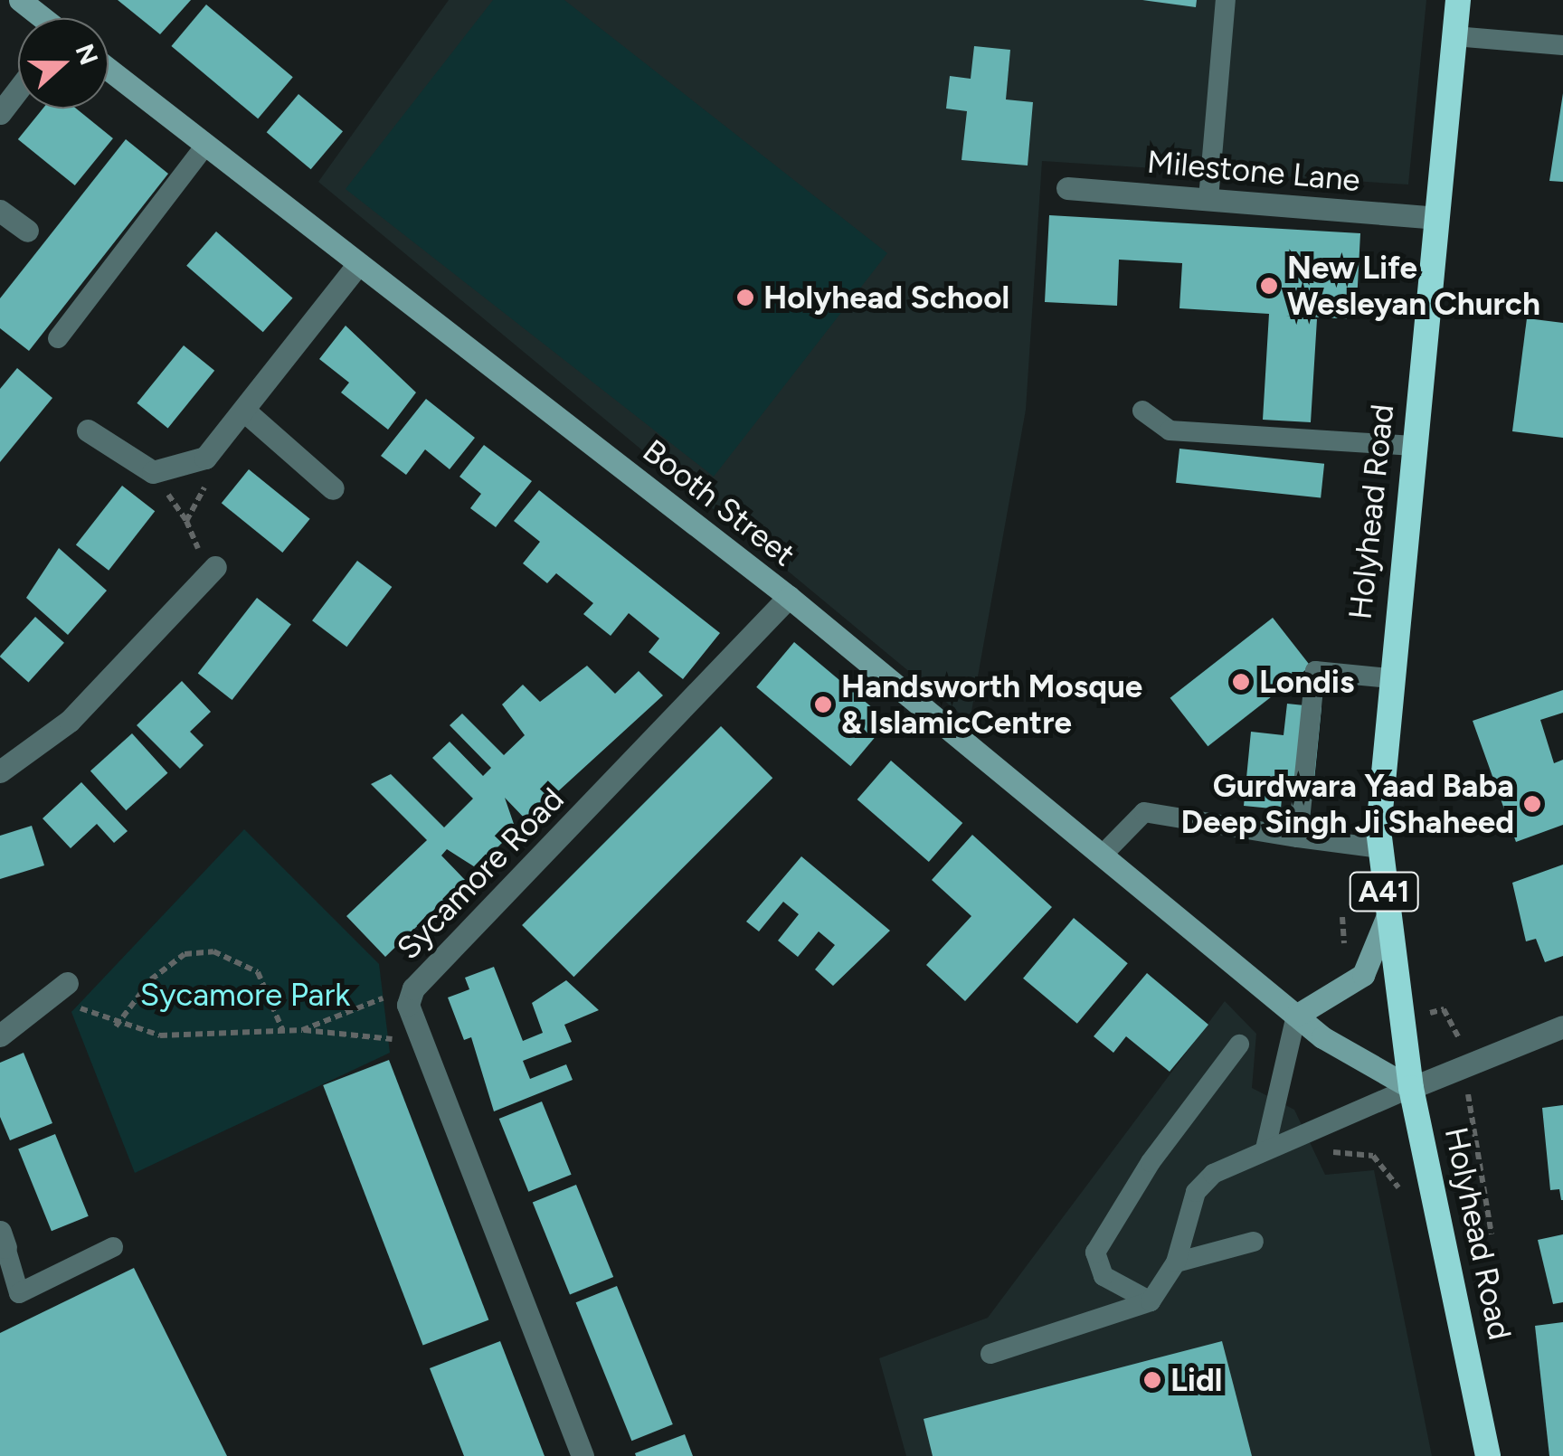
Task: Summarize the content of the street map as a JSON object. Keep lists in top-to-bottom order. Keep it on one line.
{"streets":{"highway":["Holyhead Road","A41"],"main road":["Booth Street"],"street":["Milestone Lane","Sycamore Road"]},"crossings":[["Milestone Lane","Holyhead Road"],["Booth Street","Holyhead Road"],["Booth Street","Sycamore Road"]],"parks":["Sycamore Park"],"places":["New Life Wesleyan Church","Holyhead School","Londis","Handsworth Mosque & IslamicCentre","Gurdwara Yaad Baba Deep Singh Ji Shaheed","Lidl"],"north":"right"}
